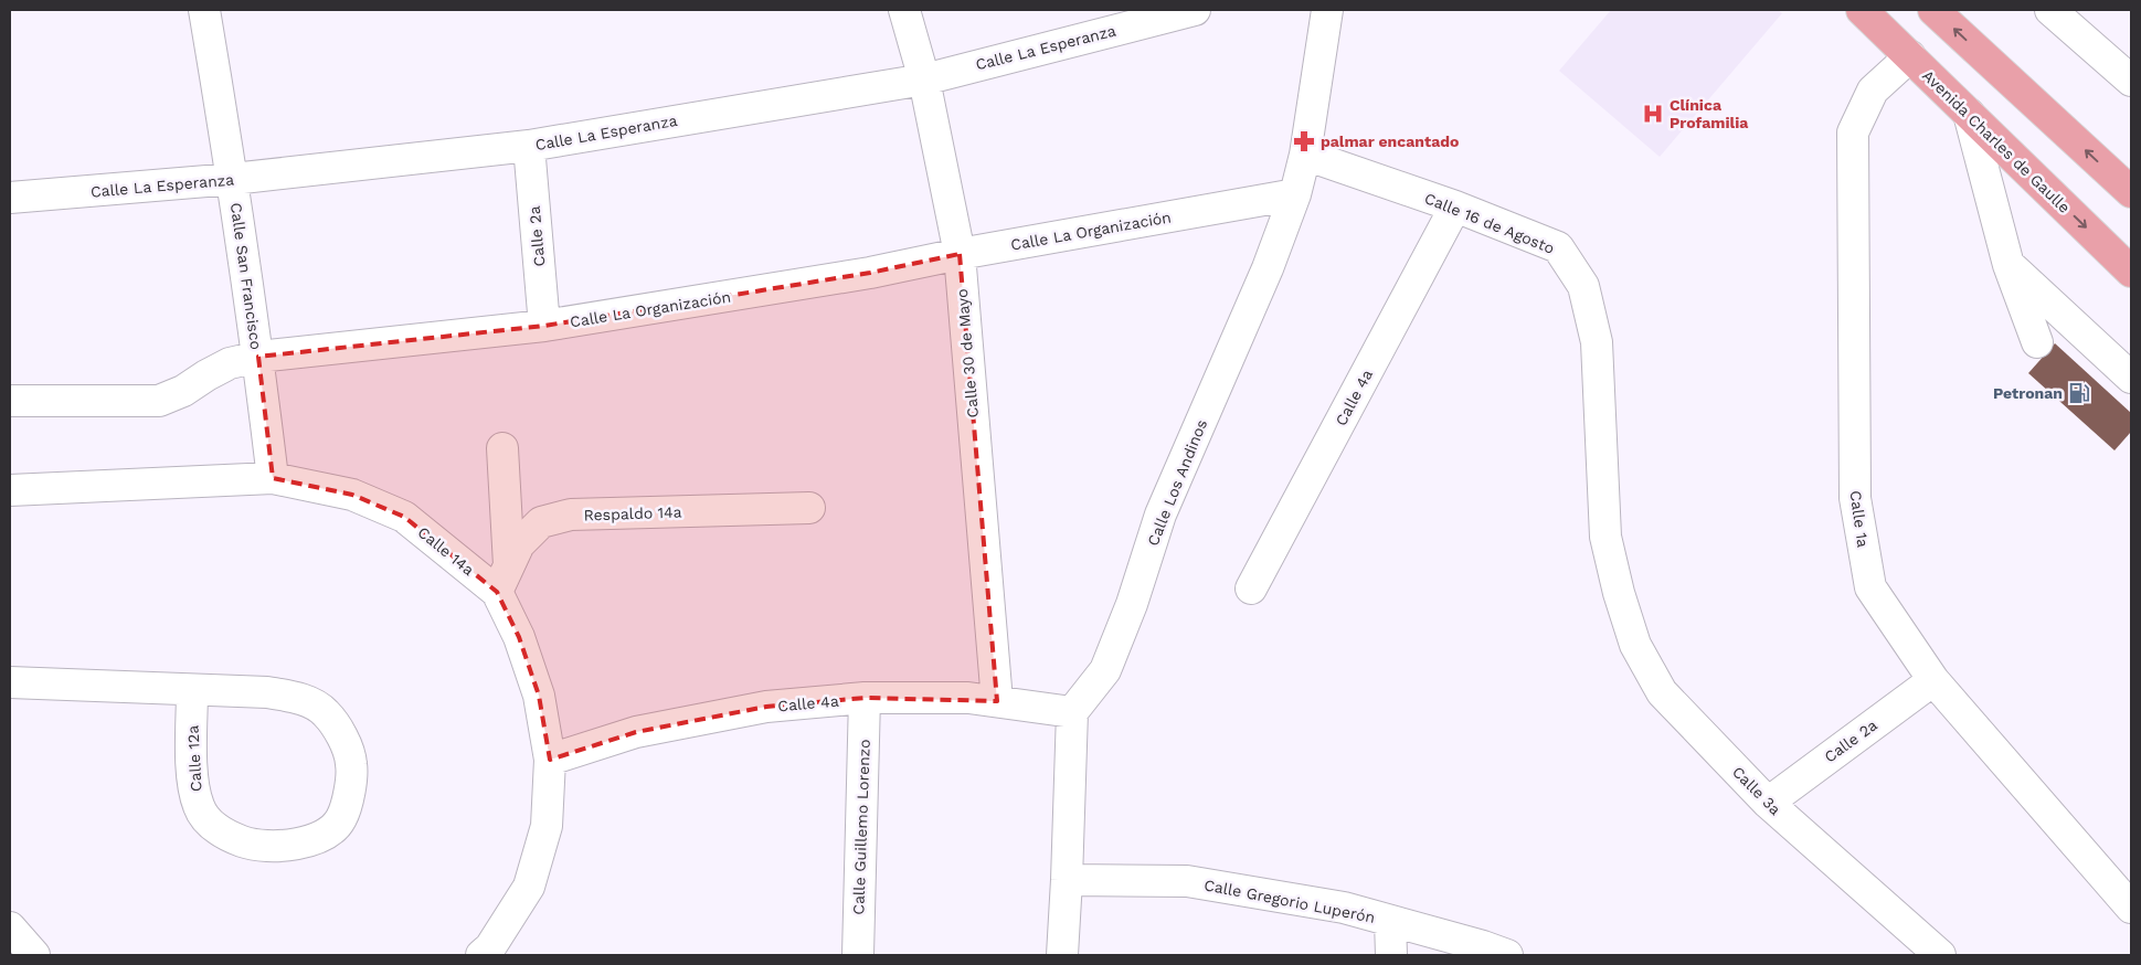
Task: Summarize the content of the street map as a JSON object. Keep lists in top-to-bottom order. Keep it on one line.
{"streets":{"main road":["Avenida Charles de Gaulle"],"street":["Calle La Esperanza","Calle 16 de Agosto","Calle La Organización","Calle 2a","Calle San Francisco","Calle 30 de Mayo","Calle 4a","Calle Los Andinos","Respaldo 14a","Calle 1a","Calle 14a","Calle 12a","Calle 3a","Calle Guillemo Lorenzo","Calle Gregorio Luperón"]},"crossings":[["Calle La Esperanza","Calle 2a"],["Calle La Esperanza","Calle San Francisco"],["Calle La Esperanza","Calle 30 de Mayo"],["Avenida Charles de Gaulle","Calle 1a"],["Calle 16 de Agosto","Calle 4a"],["Calle 16 de Agosto","Calle Los Andinos"],["Calle 16 de Agosto","Calle 3a"],["Calle La Organización","Calle 2a"],["Calle La Organización","Calle San Francisco"],["Calle La Organización","Calle 30 de Mayo"],["Calle La Organización","Calle Los Andinos"],["Calle 2a","Calle 1a"],["Calle 2a","Calle 3a"],["Calle San Francisco","Calle 14a"],["Calle 30 de Mayo","Calle 4a"],["Calle 4a","Calle Los Andinos"],["Calle 4a","Calle 14a"],["Calle 4a","Calle Guillemo Lorenzo"],["Respaldo 14a","Calle 14a"]],"places":{"hospital":["Clínica Profamilia"],"pharmacy":["palmar encantado"],"fuel station":["Petronan"]}}
